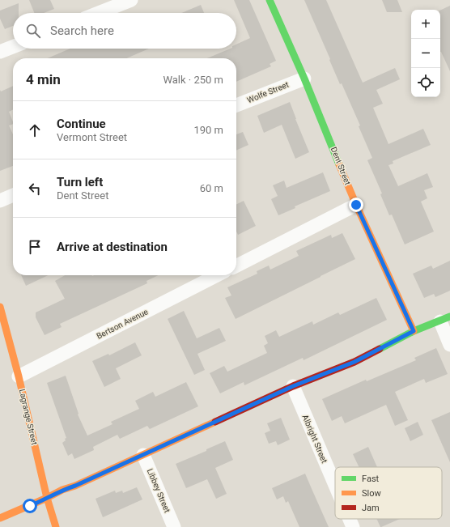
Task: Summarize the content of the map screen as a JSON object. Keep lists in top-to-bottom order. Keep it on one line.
{"streets":{"street":["Wolfe Street","Dent Street","Bertson Avenue","Lagrange Street","Albright Street","Libbey Street"]},"crossings":[["Wolfe Street","Dent Street"],["Bertson Avenue","Lagrange Street"]],"legend":["Fast","Slow","Jam"],"page":{"map_buttons":["+","−"],"search":"Search here","heading":["4 min","Walk · 250 m"],"list":[["Continue","Vermont Street","190 m"],["Turn left","Dent Street","60 m"],"Arrive at destination"]}}
